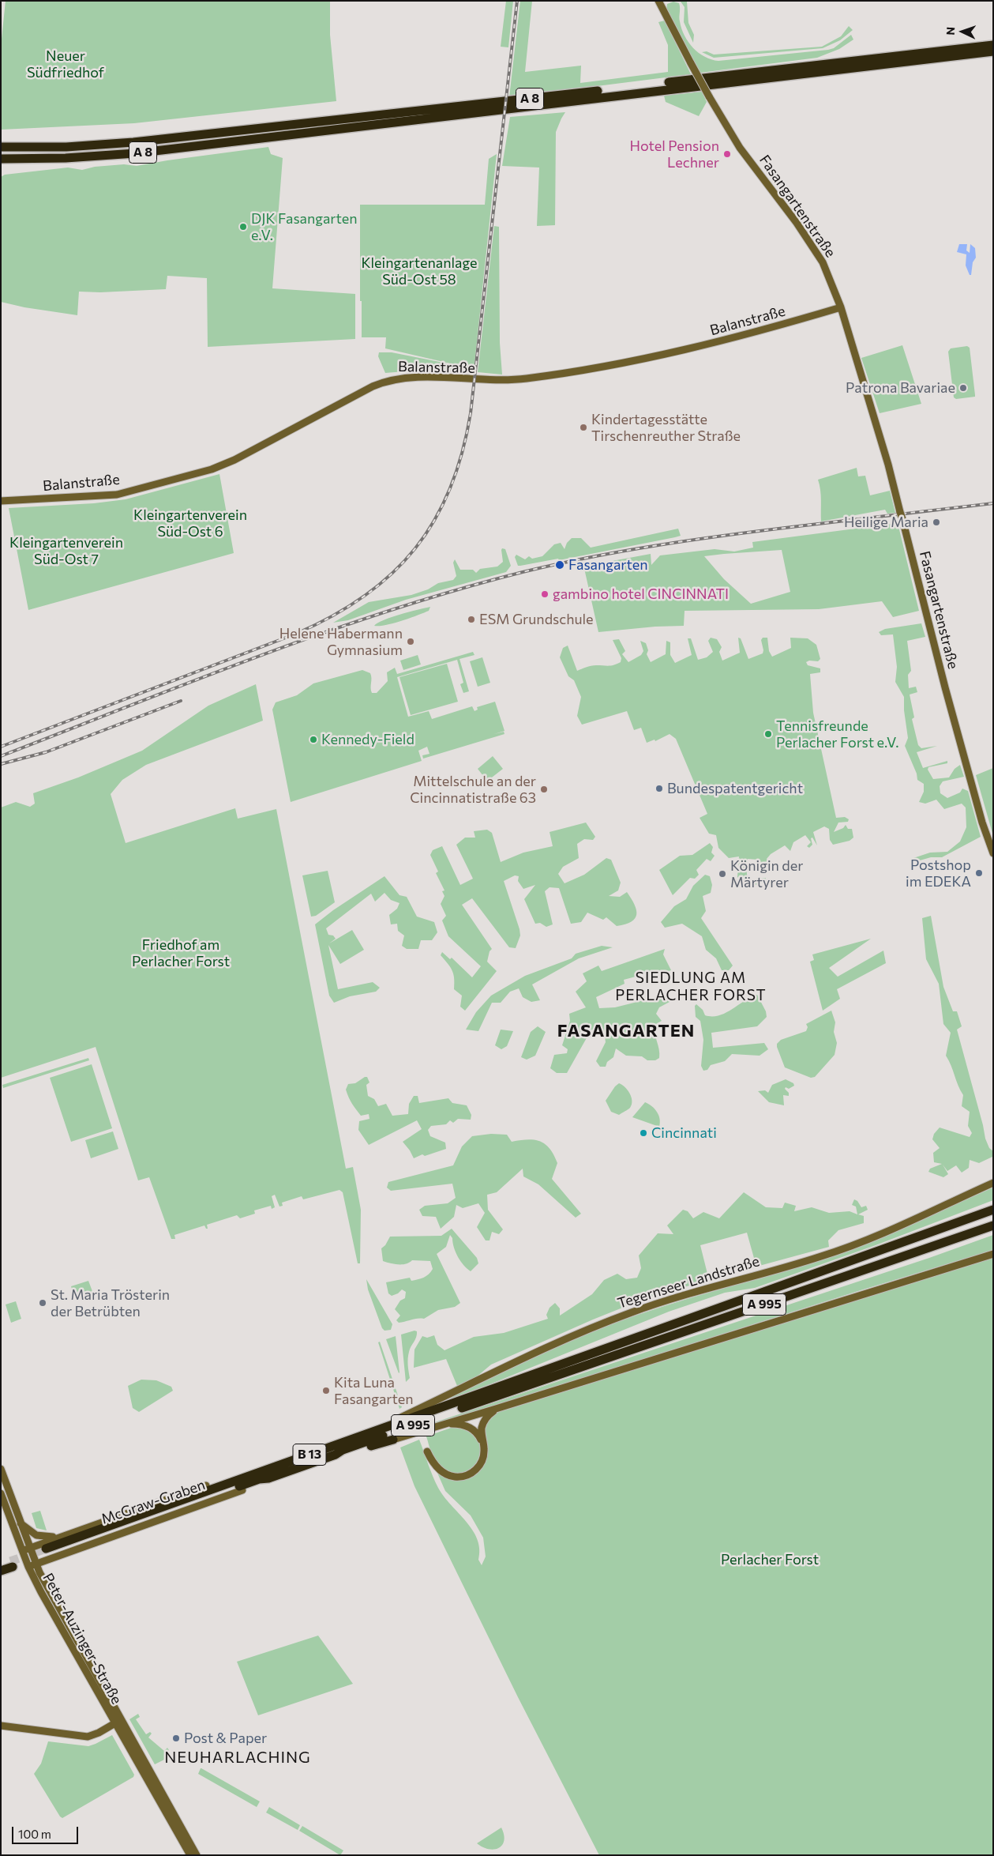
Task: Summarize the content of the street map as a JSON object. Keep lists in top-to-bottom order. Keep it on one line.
{"streets":{"highway":["A 8","A 995","B 13","McGraw-Graben"],"main road":["Fasangartenstraße","Balanstraße","Tegernseer Landstraße","Peter-Auzinger-Straße"]},"crossings":[["Fasangartenstraße","Balanstraße"],["A 995","B 13"],["B 13","McGraw-Graben"]],"districts":["SIEDLUNG AM PERLACHER FORST","FASANGARTEN","NEUHARLACHING"],"parks":["Neuer Südfriedhof","Kleingartenanlage Süd-Ost 58","Kleingartenverein Süd-Ost 6","Kleingartenverein Süd-Ost 7","Friedhof am Perlacher Forst","Perlacher Forst"],"places":["Hotel Pension Lechner","DJK Fasangarten e.V.","Patrona Bavariae","Kindertagesstätte Tirschenreuther Straße","Heilige Maria","Fasangarten","gambino hotel CINCINNATI","ESM Grundschule","Helene Habermann Gymnasium","Tennisfreunde Perlacher Forst e.V.","Kennedy-Field","Bundespatentgericht","Mittelschule an der Cincinnatistraße 63","Postshop im EDEKA","Königin der Märtyrer","Cincinnati","St. Maria Trösterin der Betrübten","Kita Luna Fasangarten","Post & Paper"],"scale_bar":"100 m","north":"left"}
